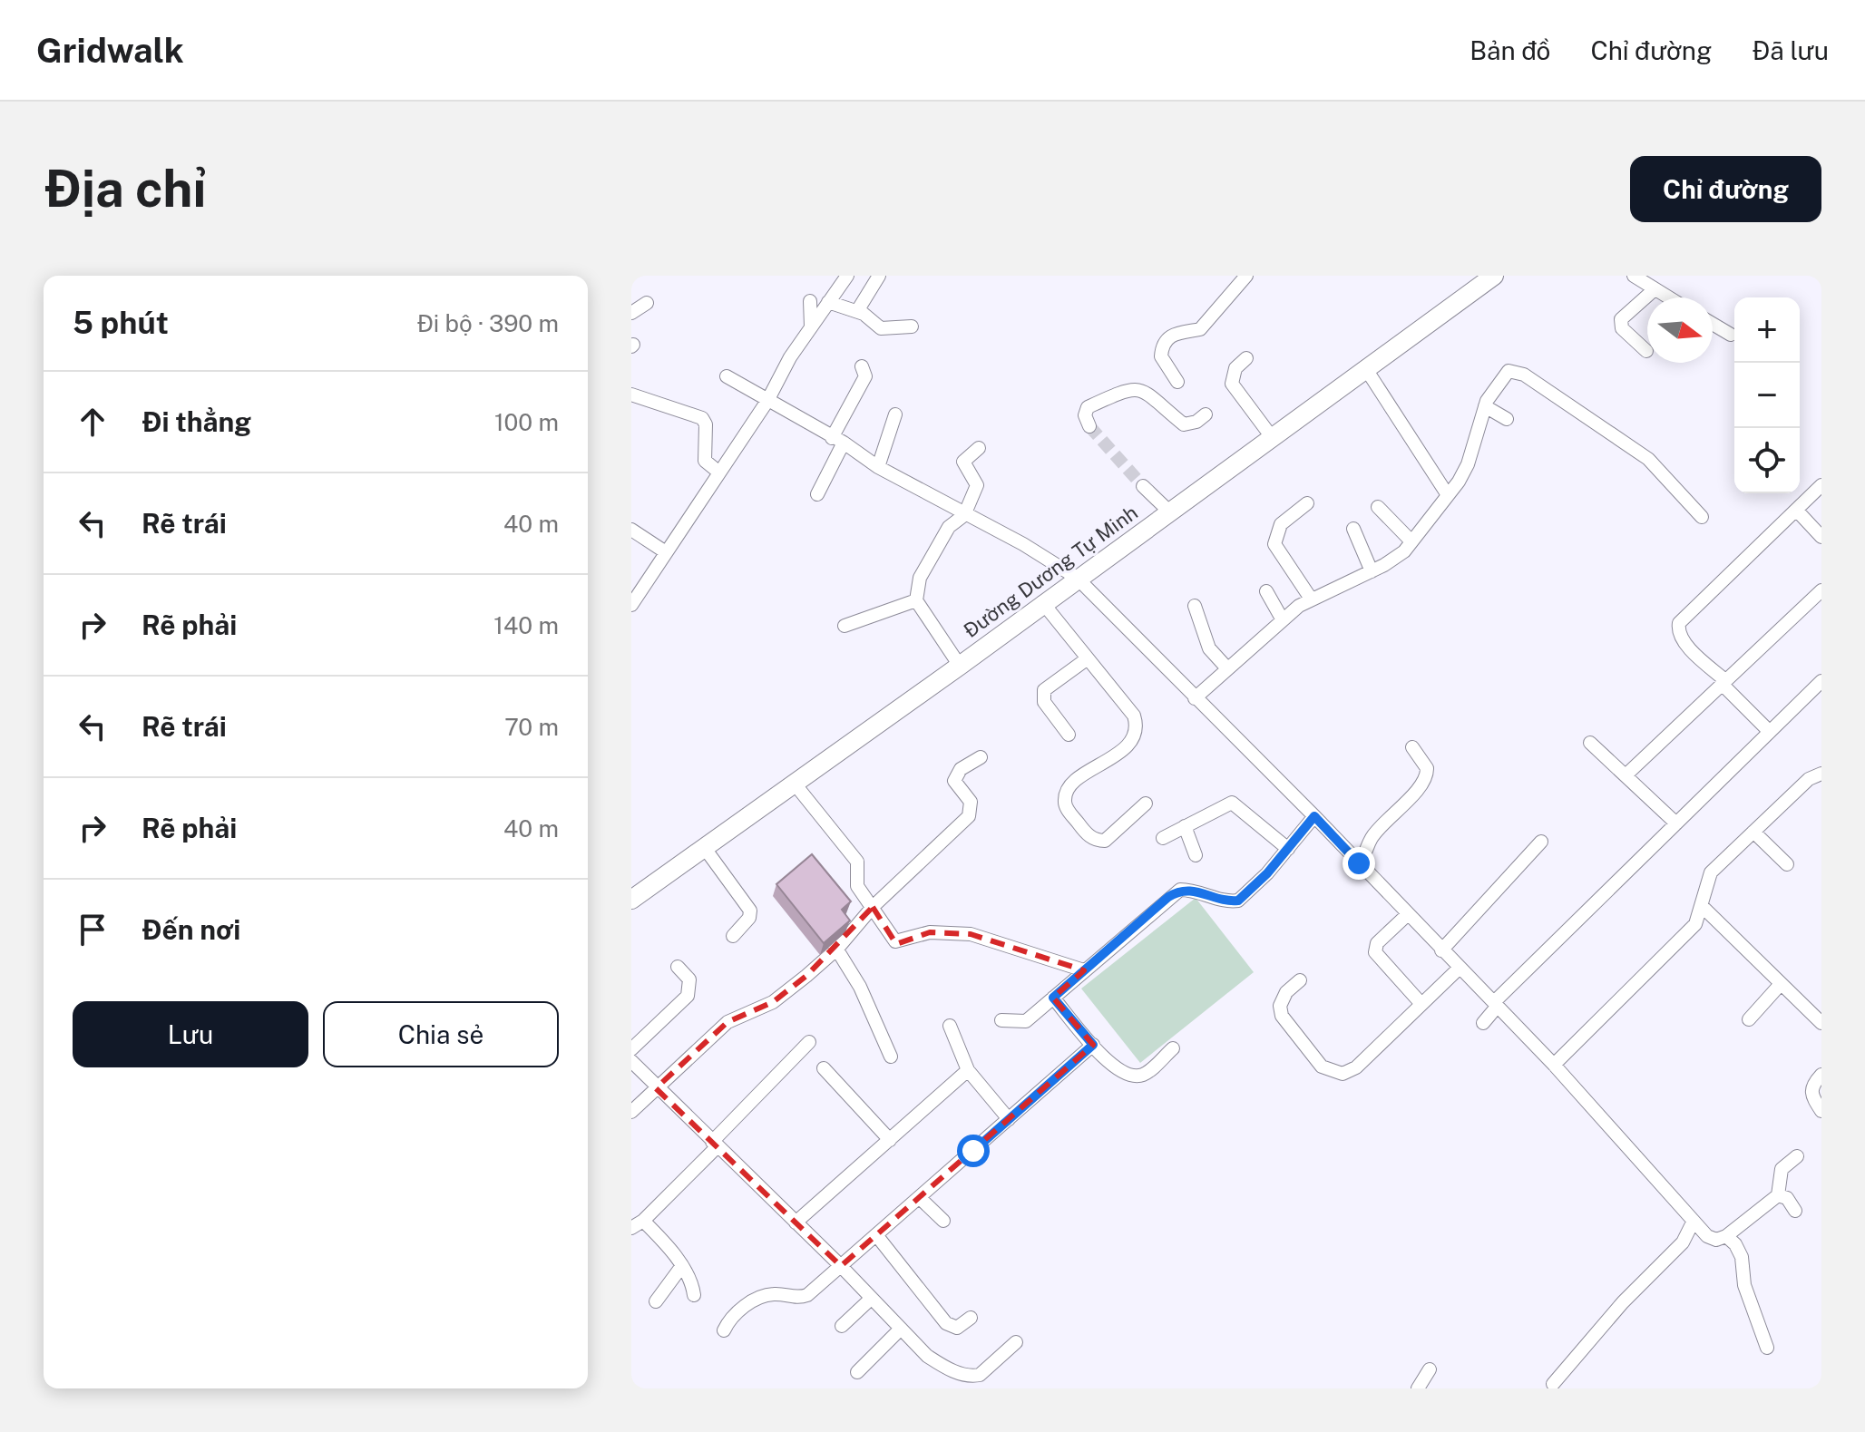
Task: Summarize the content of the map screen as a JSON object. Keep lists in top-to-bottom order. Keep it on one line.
{"streets":{"highway":["Đường Dương Tự Minh"]},"north":"right","page":{"header":"Gridwalk","nav":["Bản đồ","Chỉ đường","Đã lưu"],"buttons":["Chỉ đường",["Lưu","Chia sẻ"]],"title":"Địa chỉ","heading":["5 phút","Đi bộ · 390 m"],"map_buttons":["+","−"],"list":[["Đi thẳng","100 m"],["Rẽ trái","40 m"],["Rẽ phải","140 m"],["Rẽ trái","70 m"],["Rẽ phải","40 m"],"Đến nơi"]}}
